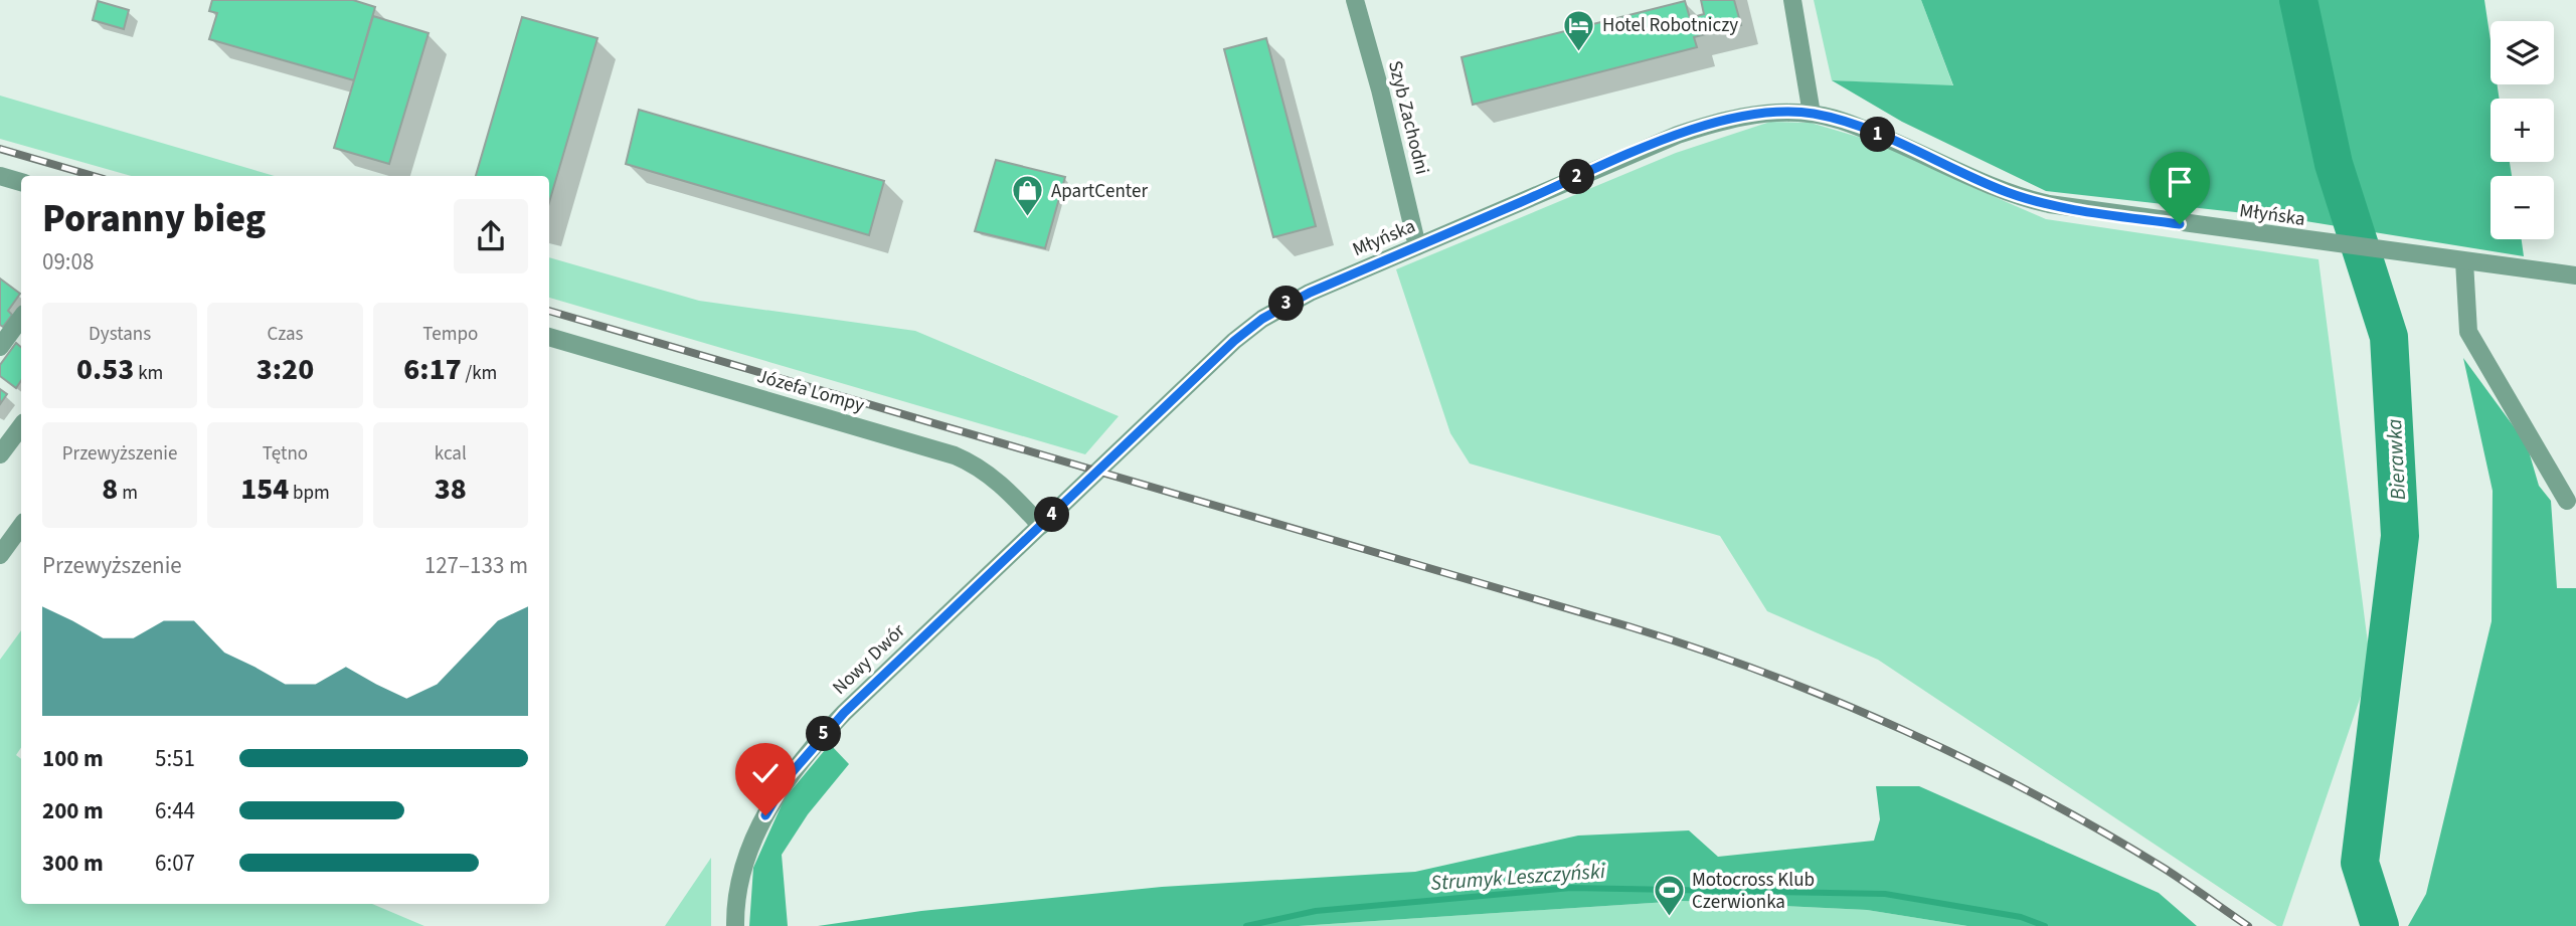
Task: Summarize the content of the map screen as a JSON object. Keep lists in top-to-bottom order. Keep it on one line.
{"streets":{"street":["Szyb Zachodni","Młyńska","Józefa Lompy","Nowy Dwór"]},"crossings":[["Szyb Zachodni","Młyńska"],["Młyńska","Józefa Lompy"],["Młyńska","Nowy Dwór"],["Józefa Lompy","Nowy Dwór"]],"water":["Bierawka","Strumyk Leszczyński"],"places":{"hotel":["Hotel Robotniczy"],"shop":["ApartCenter"],"sports":["Motocross Klub Czerwionka"]},"page":{"map_buttons":["+","−"],"pins":["1","2","3","4","5"],"heading":["Poranny bieg","09:08"],"stats":[["Dystans","0.53 km"],["Czas","3:20"],["Tempo","6:17 /km"],["Przewyższenie","8 m"],["Tętno","154 bpm"],["kcal","38"]],"chart":["Przewyższenie","127–133 m"],"list":[{"name":"100 m","note":"5:51"},{"name":"200 m","note":"6:44"},{"name":"300 m","note":"6:07"}]}}
